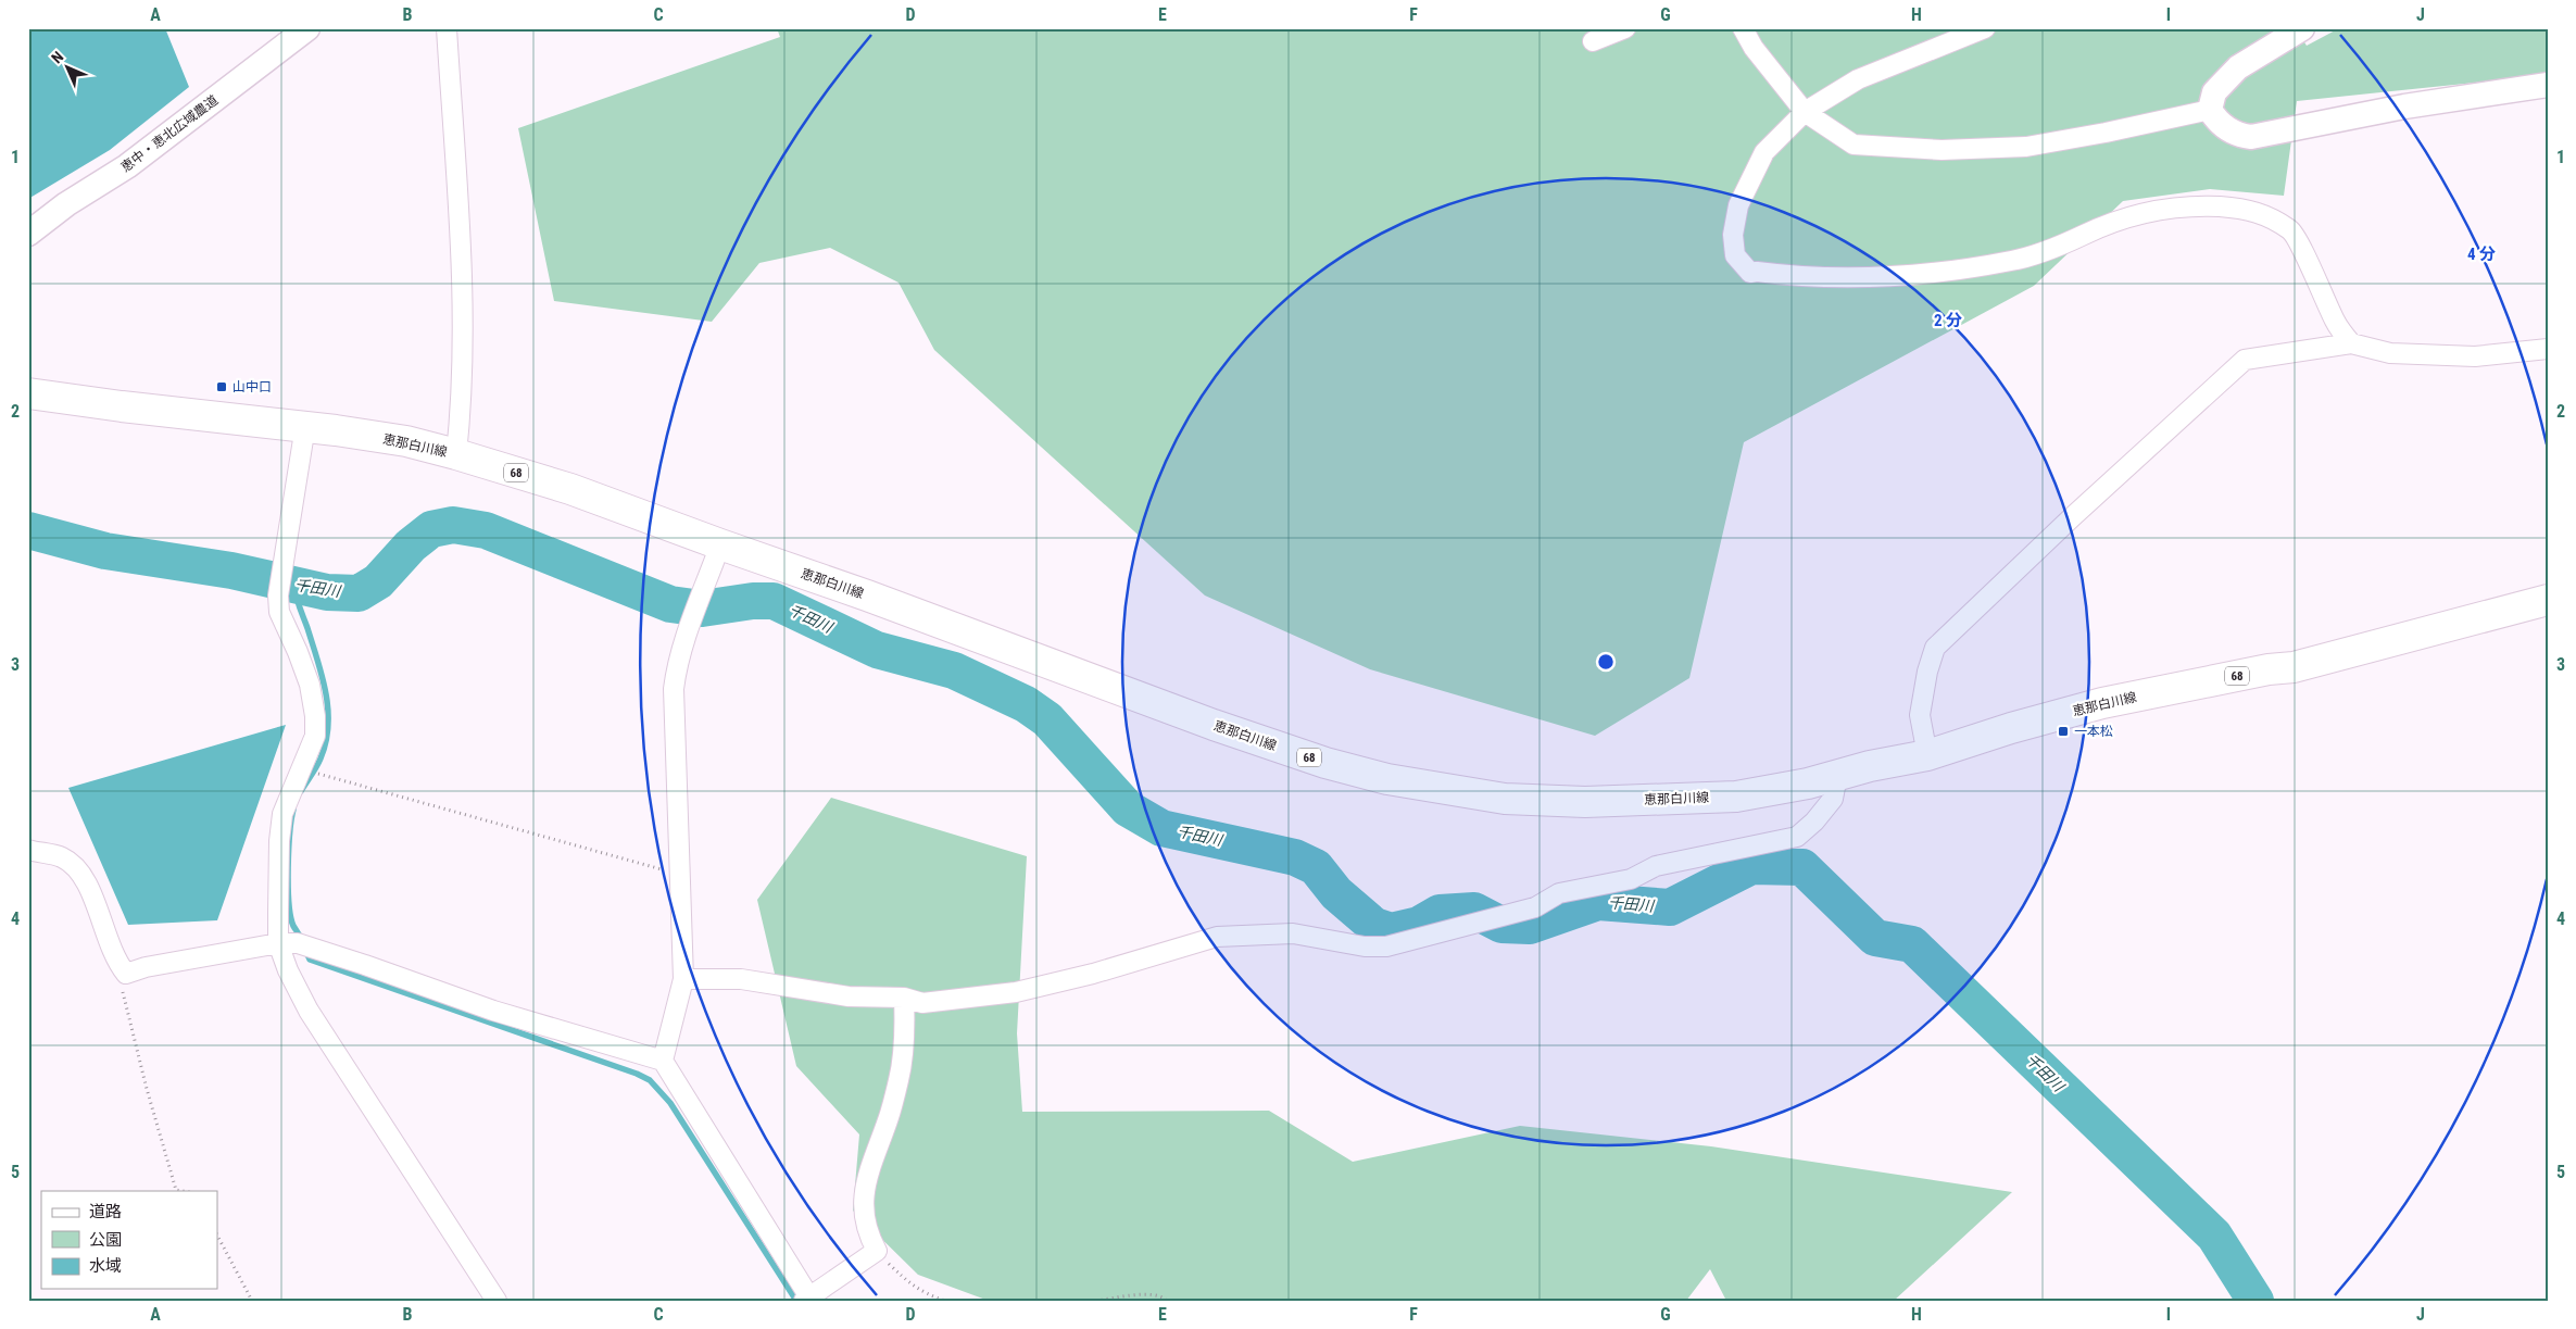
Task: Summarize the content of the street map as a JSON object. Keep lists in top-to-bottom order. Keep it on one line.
{"streets":{"main road":["恵那白川線","68"],"street":["恵中・恵北広域農道"]},"water":["千田川"],"places":{"transit":["山中口","一本松"]},"legend":["道路","公園","水域"],"north":"top left","grid":{"columns":["A","B","C","D","E","F","G","H","I","J"],"rows":["1","2","3","4","5"]},"rings":["4 分","2 分"]}
